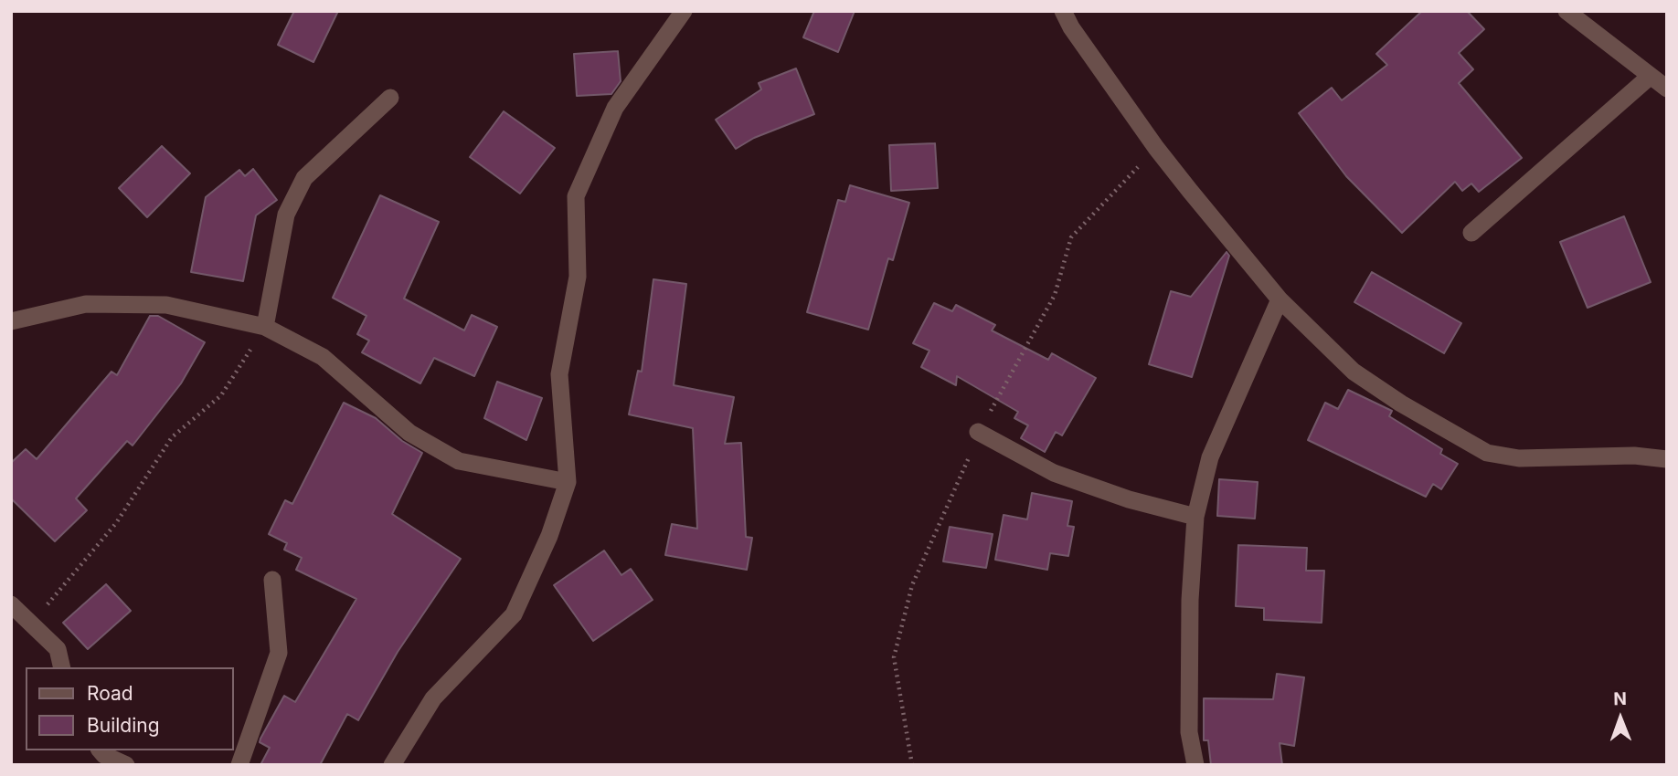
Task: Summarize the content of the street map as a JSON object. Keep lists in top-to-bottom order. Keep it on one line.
{"legend":["Road","Building"],"north":"top"}
